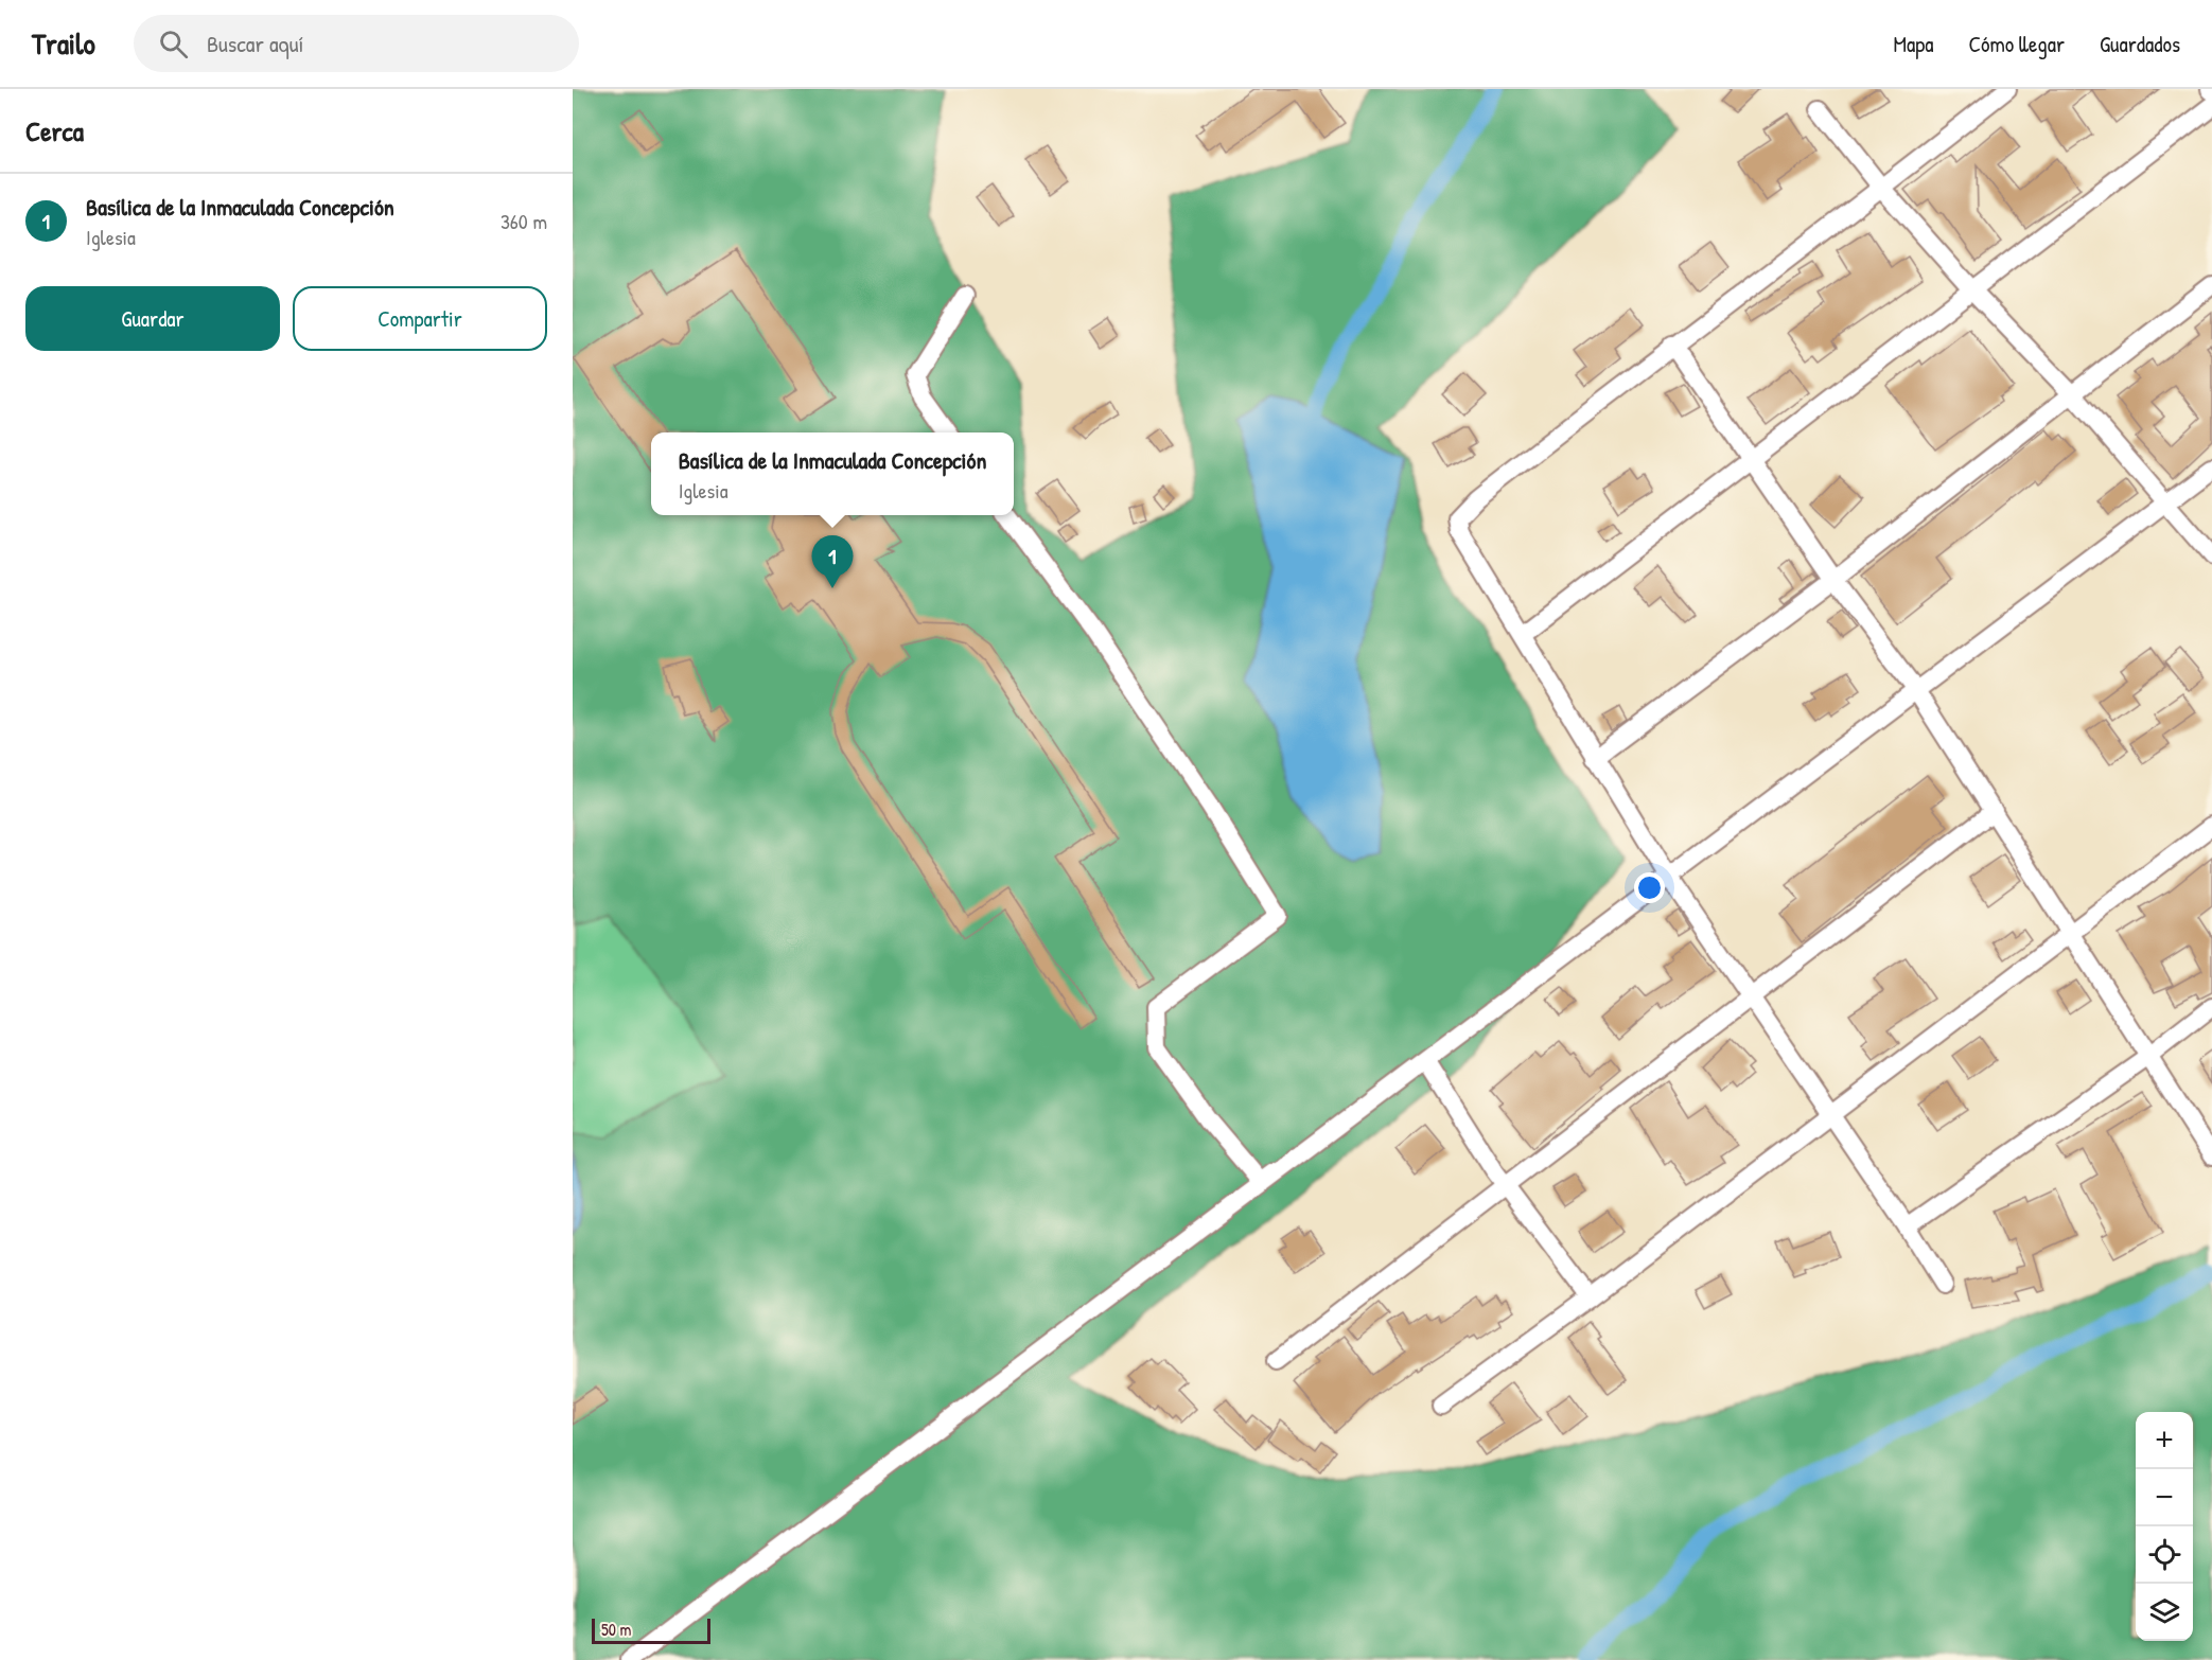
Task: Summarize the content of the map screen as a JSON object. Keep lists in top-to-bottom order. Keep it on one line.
{"scale_bar":"50 m","page":{"header":"Trailo","search":"Buscar aquí","nav":["Mapa","Cómo llegar","Guardados"],"heading":"Cerca","list":[{"mark":"1","name":"Basílica de la Inmaculada Concepción","note":"Iglesia","value":"360 m"}],"buttons":["Guardar","Compartir"],"popup":["Basílica de la Inmaculada Concepción","Iglesia"],"pins":"1","map_buttons":["+","−"],"scale":"50 m"}}
